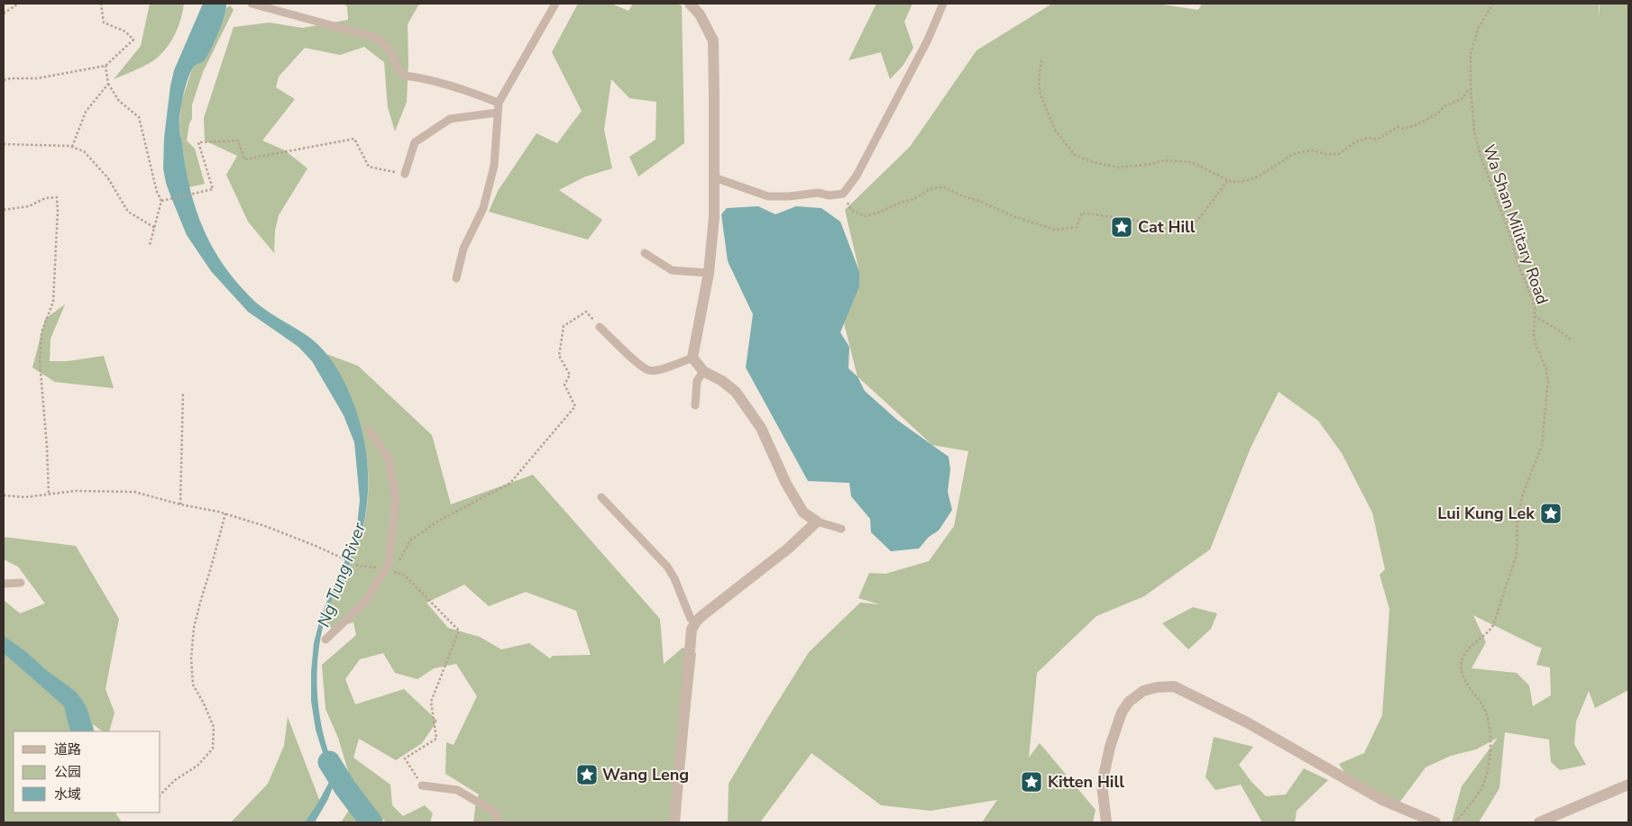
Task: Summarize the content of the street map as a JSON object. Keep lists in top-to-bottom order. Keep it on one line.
{"streets":{"path":["Wa Shan Military Road"]},"water":["Ng Tung River"],"places":{"place":["Cat Hill","Lui Kung Lek","Wang Leng","Kitten Hill"]},"legend":["道路","公园","水域"]}
